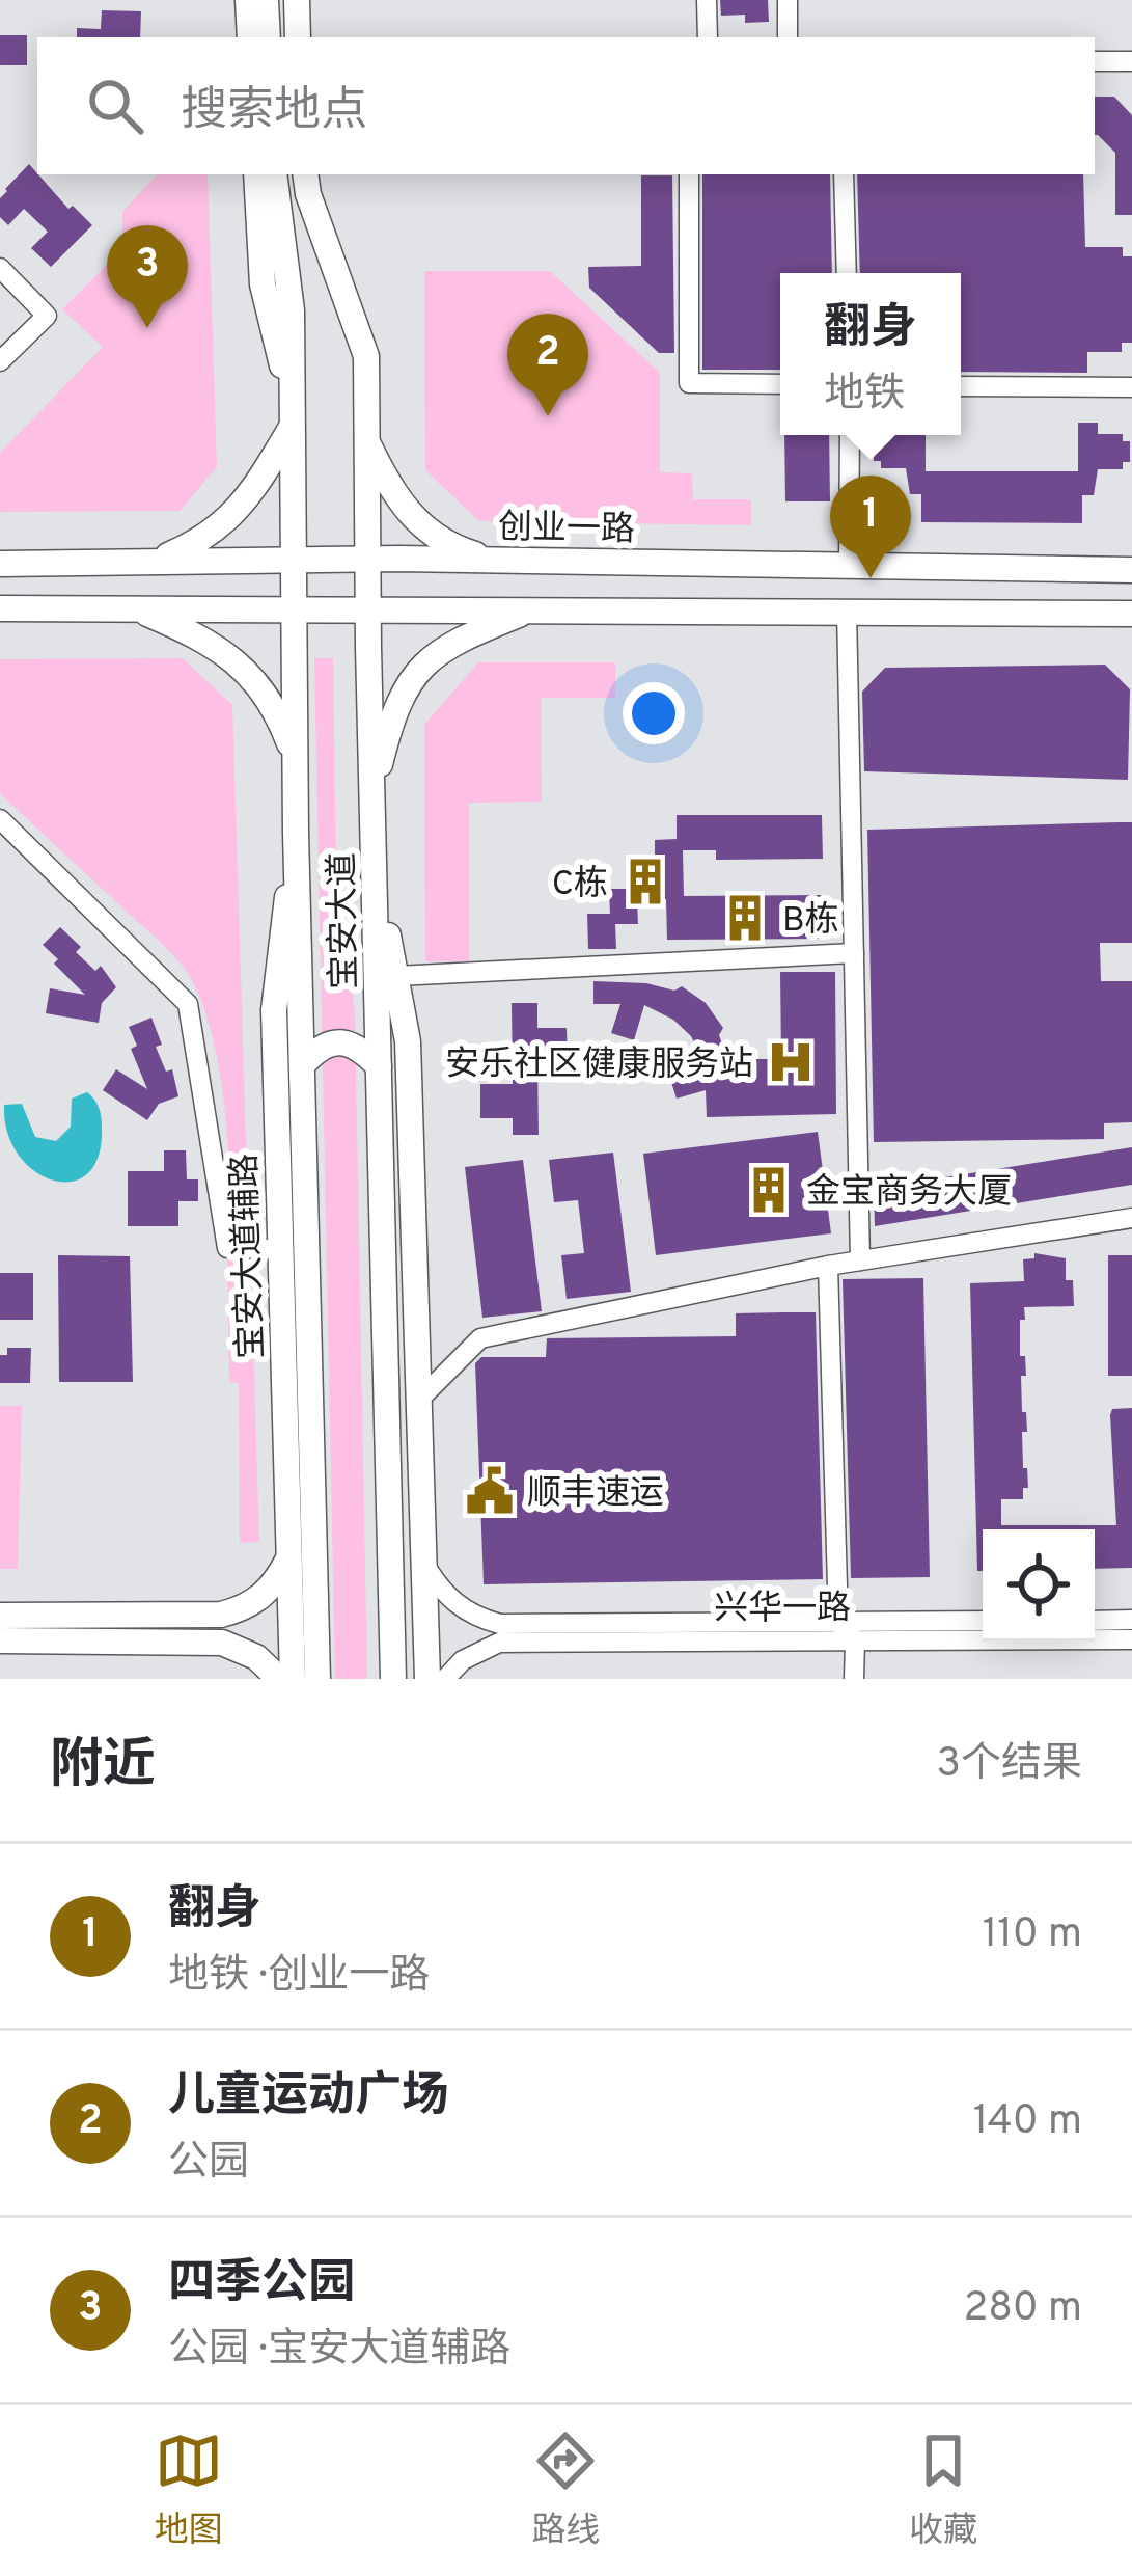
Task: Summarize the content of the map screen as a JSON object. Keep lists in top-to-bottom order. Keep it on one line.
{"streets":{"main road":["创业一路","宝安大道","宝安大道辅路"],"street":["兴华一路"]},"crossings":[["创业一路","宝安大道"],["宝安大道","宝安大道辅路"]],"places":{"building":["C栋","B栋","金宝商务大厦"],"hospital":["安乐社区健康服务站"],"public building":["顺丰速运"]},"page":{"search":"搜索地点","pins":["3","2","1"],"popup":["翻身","地铁"],"heading":["附近","3个结果"],"list":[{"mark":"1","name":"翻身","note":"地铁 · 创业一路","value":"110 m"},{"mark":"2","name":"儿童运动广场","note":"公园","value":"140 m"},{"mark":"3","name":"四季公园","note":"公园 · 宝安大道辅路","value":"280 m"}],"nav":["地图","路线","收藏"]}}
